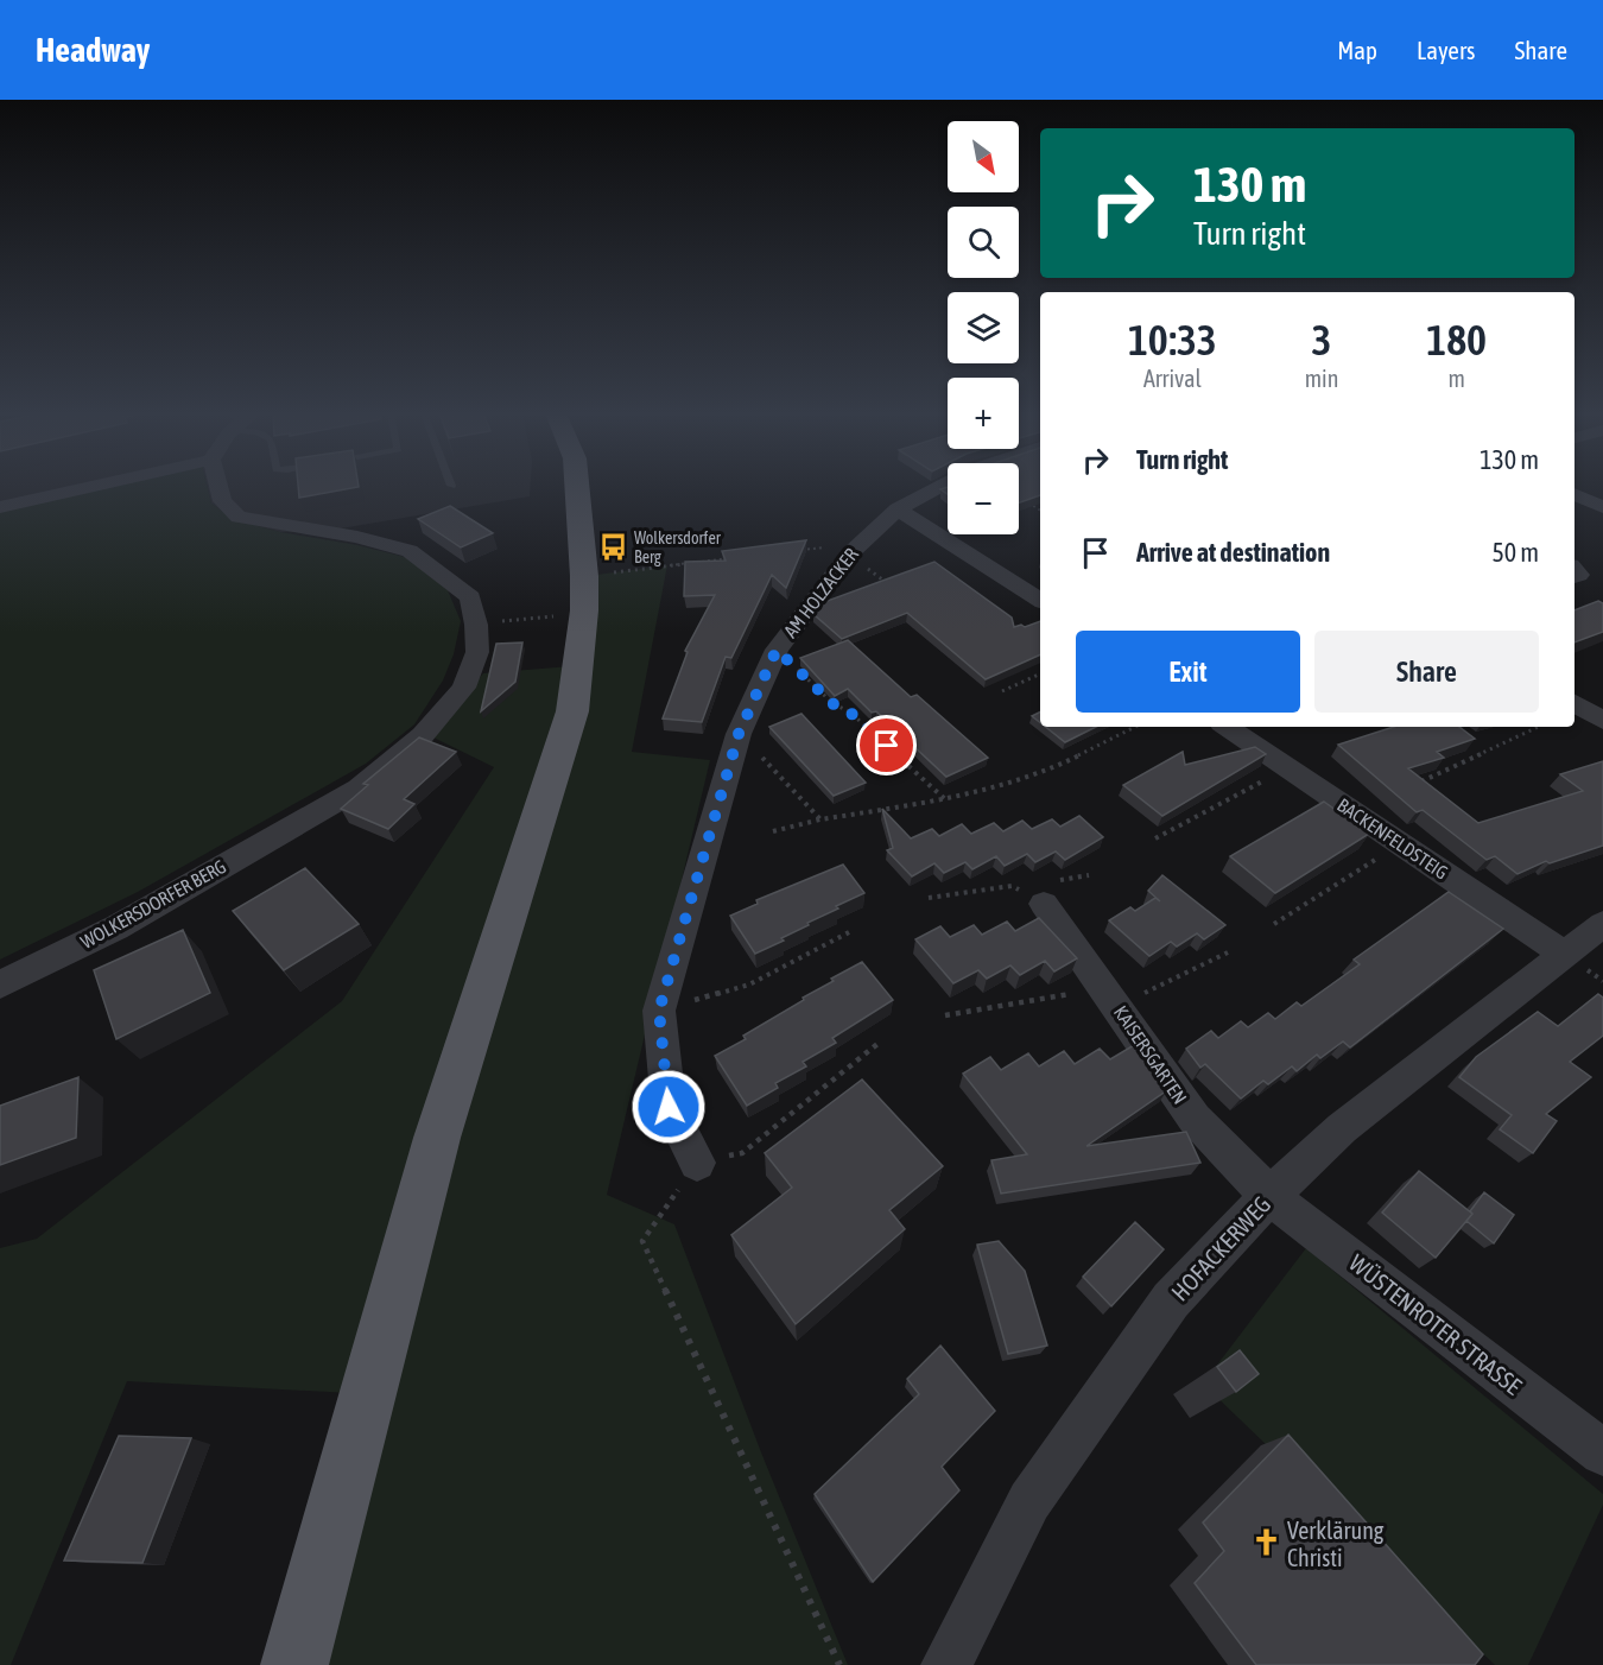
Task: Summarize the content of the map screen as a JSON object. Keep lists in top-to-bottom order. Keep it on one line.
{"streets":{"street":["AM HOLZACKER","BACKENFELDSTEIG","WOLKERSDORFER BERG","KAISERSGARTEN","HOFACKERWEG","WÜSTENROTER STRASSE"]},"crossings":[["BACKENFELDSTEIG","HOFACKERWEG"],["KAISERSGARTEN","HOFACKERWEG"],["KAISERSGARTEN","WÜSTENROTER STRASSE"],["HOFACKERWEG","WÜSTENROTER STRASSE"]],"places":{"bus stop":["Wolkersdorfer Berg"],"church":["Verklärung Christi"]},"north":"bottom right","page":{"header":"Headway","nav":["Map","Layers","Share"],"map_buttons":["+","−"],"turn":["130 m","Turn right"],"eta":["10:33","Arrival","3","min","180","m"],"list":[{"name":"Turn right","value":"130 m"},{"name":"Arrive at destination","value":"50 m"}],"buttons":["Exit","Share"]}}
